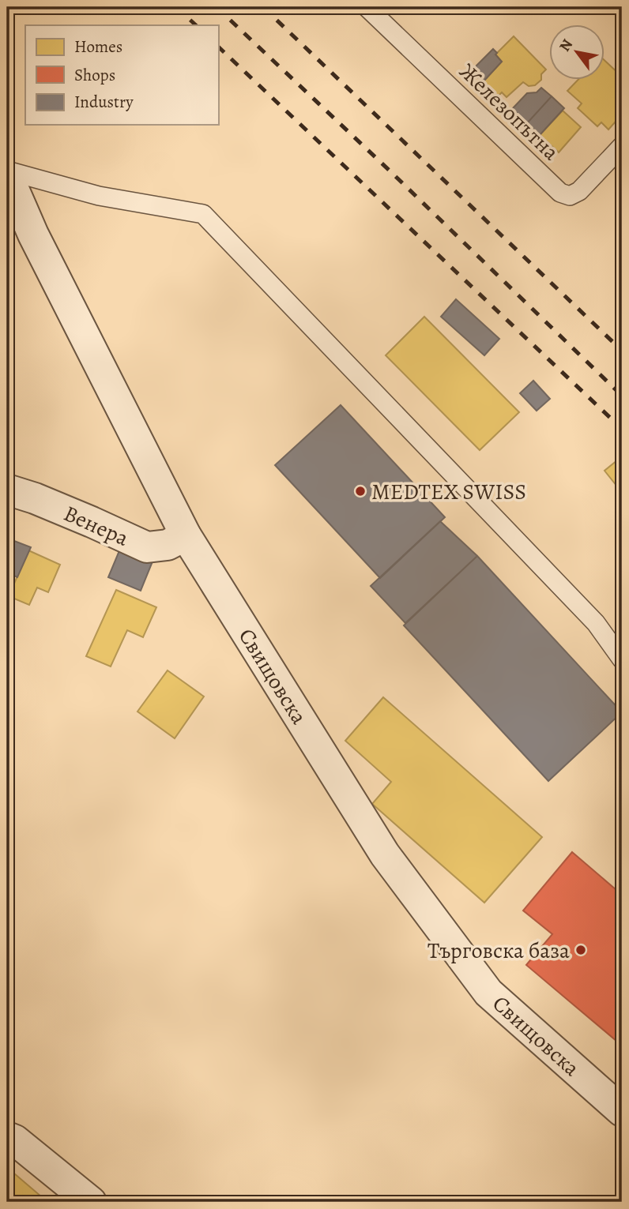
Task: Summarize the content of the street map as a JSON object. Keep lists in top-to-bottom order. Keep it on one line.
{"streets":{"street":["Венера","Свищовска"],"lane":["Железопътна"]},"crossings":[["Венера","Свищовска"]],"places":["MEDTEX SWISS","Търговска база"],"legend":["Homes","Shops","Industry"],"north":"top left"}
